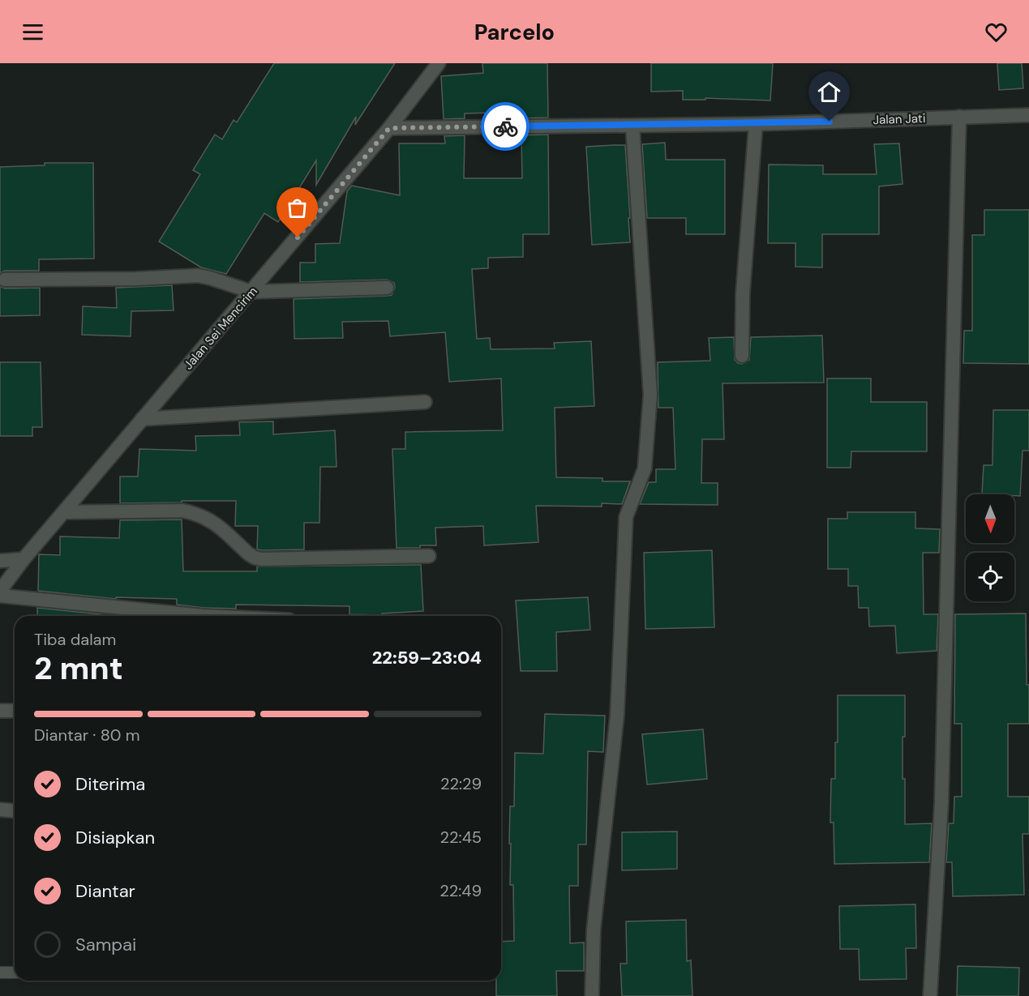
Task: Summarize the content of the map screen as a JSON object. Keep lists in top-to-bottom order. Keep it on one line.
{"streets":{"street":["Jalan Jati","Jalan Sei Mencirim"]},"crossings":[["Jalan Jati","Jalan Sei Mencirim"]],"north":"bottom","page":{"header":"Parcelo","heading":["2 mnt","Tiba dalam","22:59–23:04"],"bar":"Diantar · 80 m","list":[["Diterima","22:29"],["Disiapkan","22:45"],["Diantar","22:49"],"Sampai"]}}
